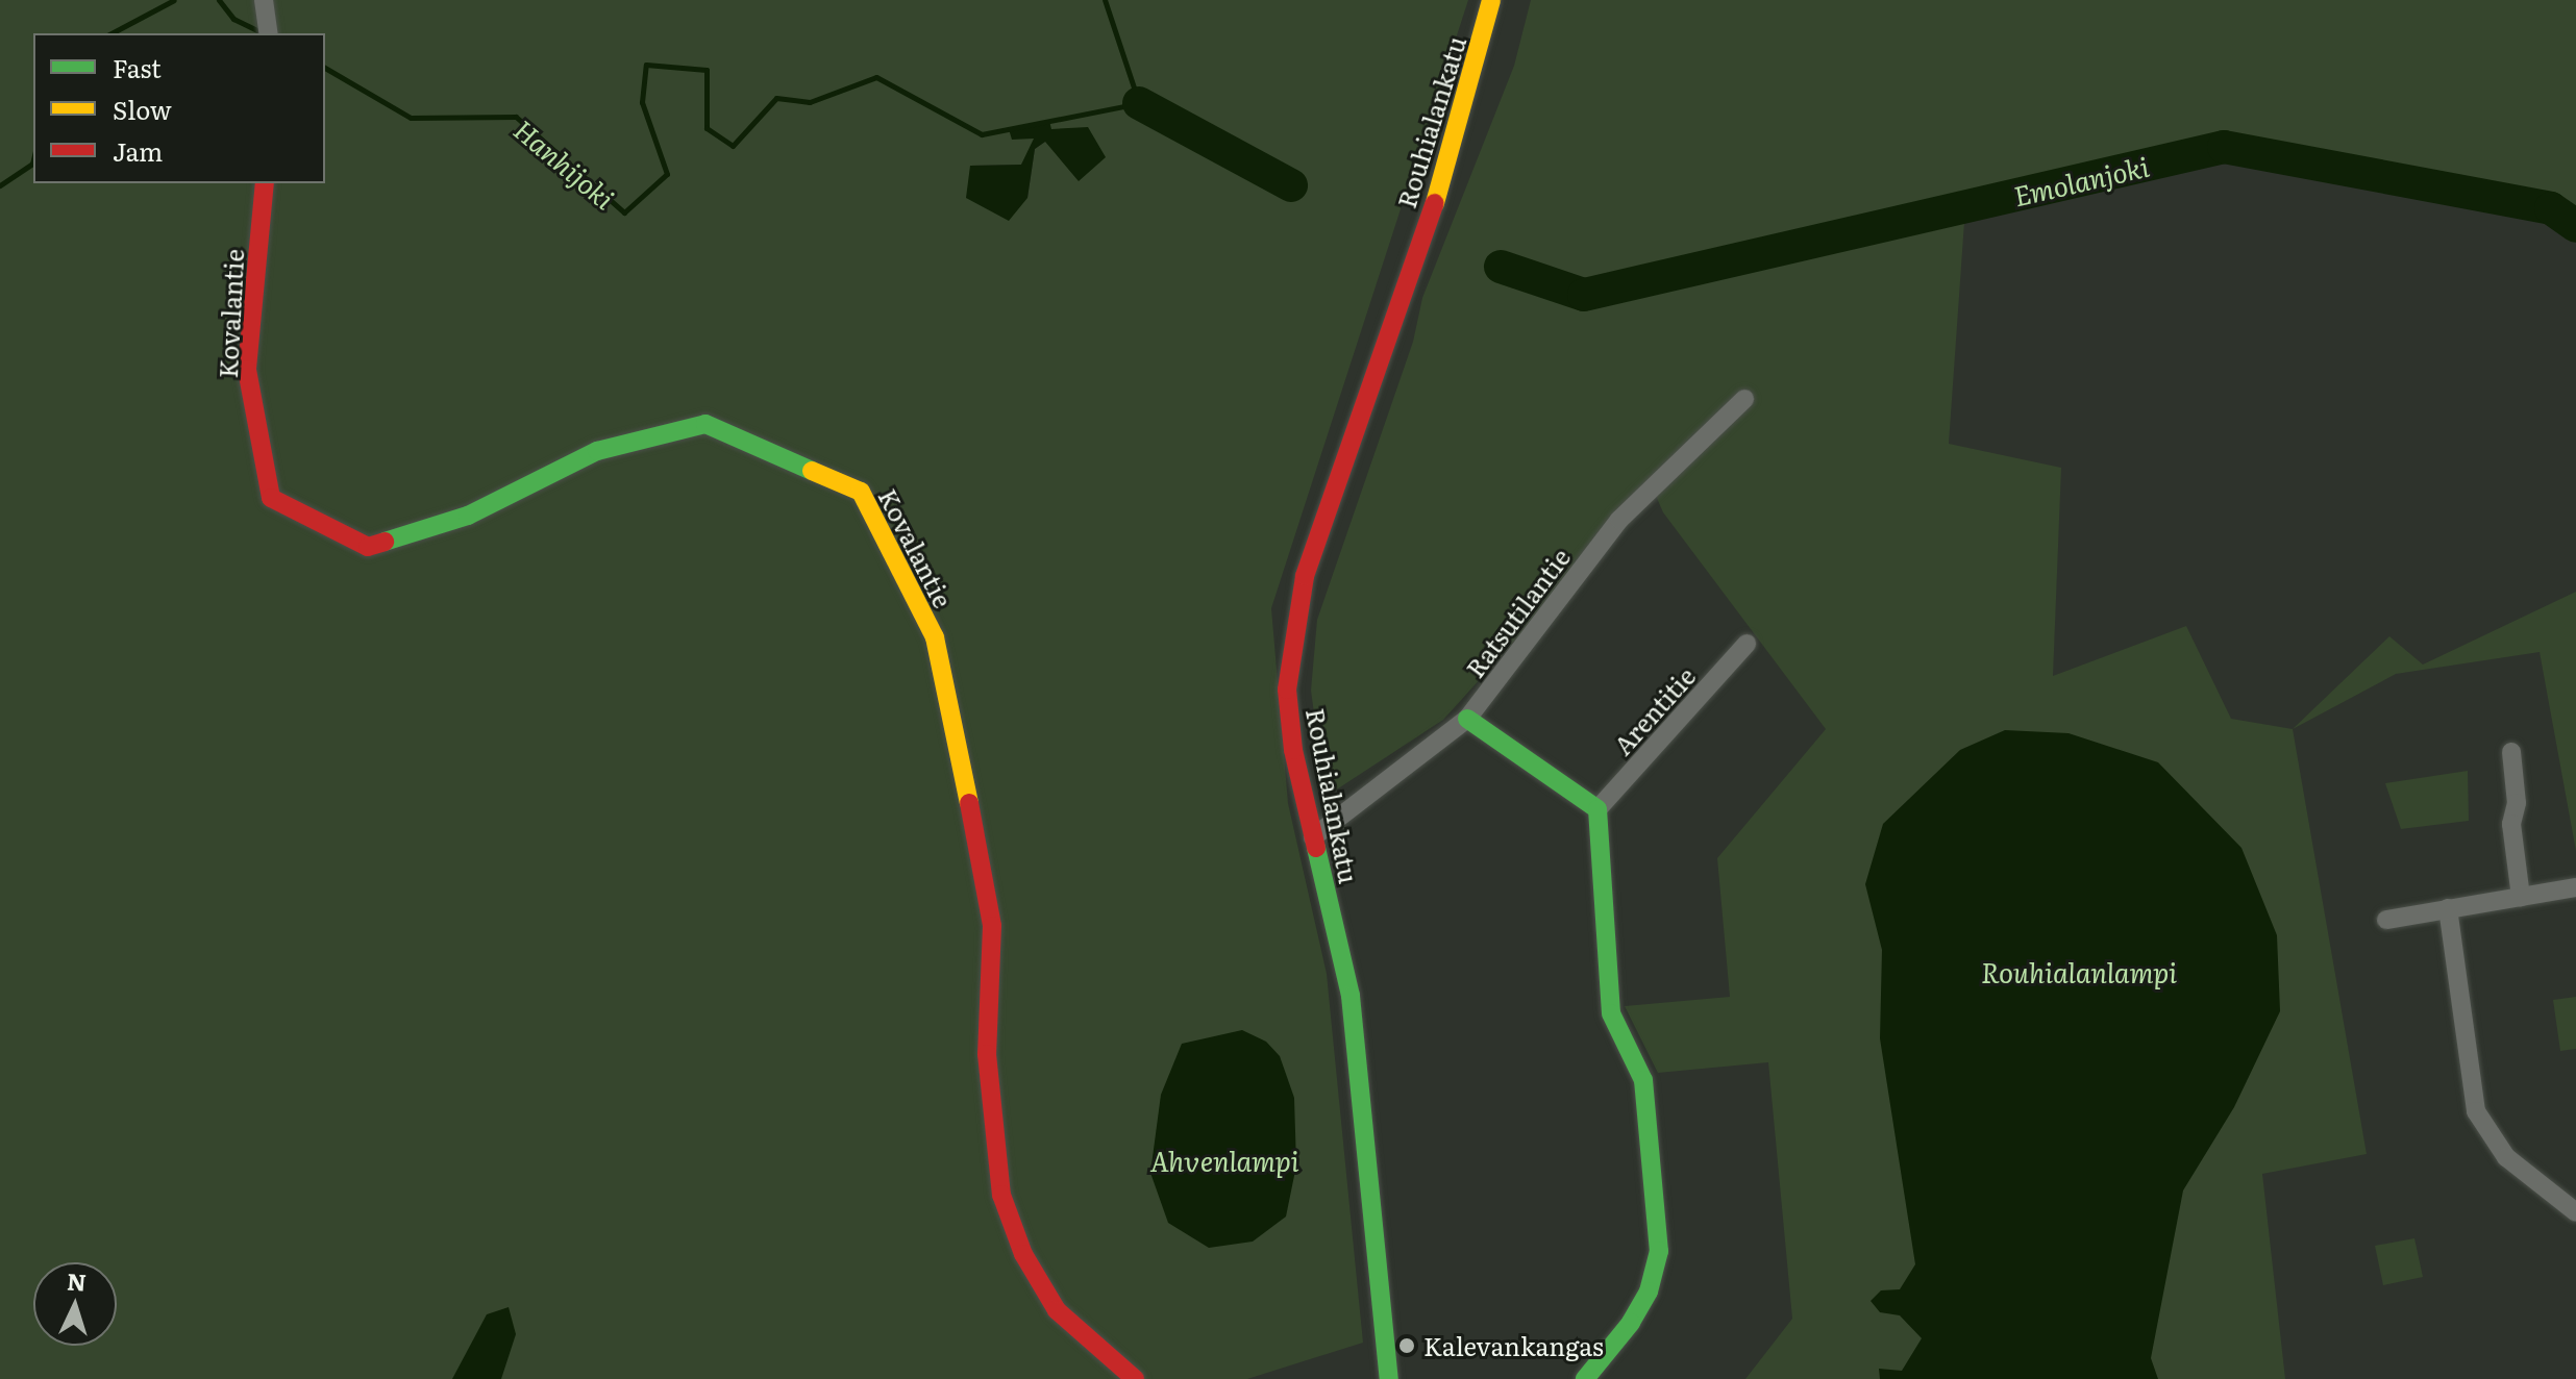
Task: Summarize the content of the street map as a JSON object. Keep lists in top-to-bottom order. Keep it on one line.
{"streets":{"street":["Rouhialankatu","Kovalantie","Ratsutilantie","Arentitie"]},"crossings":[["Rouhialankatu","Ratsutilantie"]],"water":["Hanhijoki","Emolanjoki","Rouhialanlampi","Ahvenlampi"],"places":["Kalevankangas"],"legend":["Fast","Slow","Jam"],"north":"top"}
